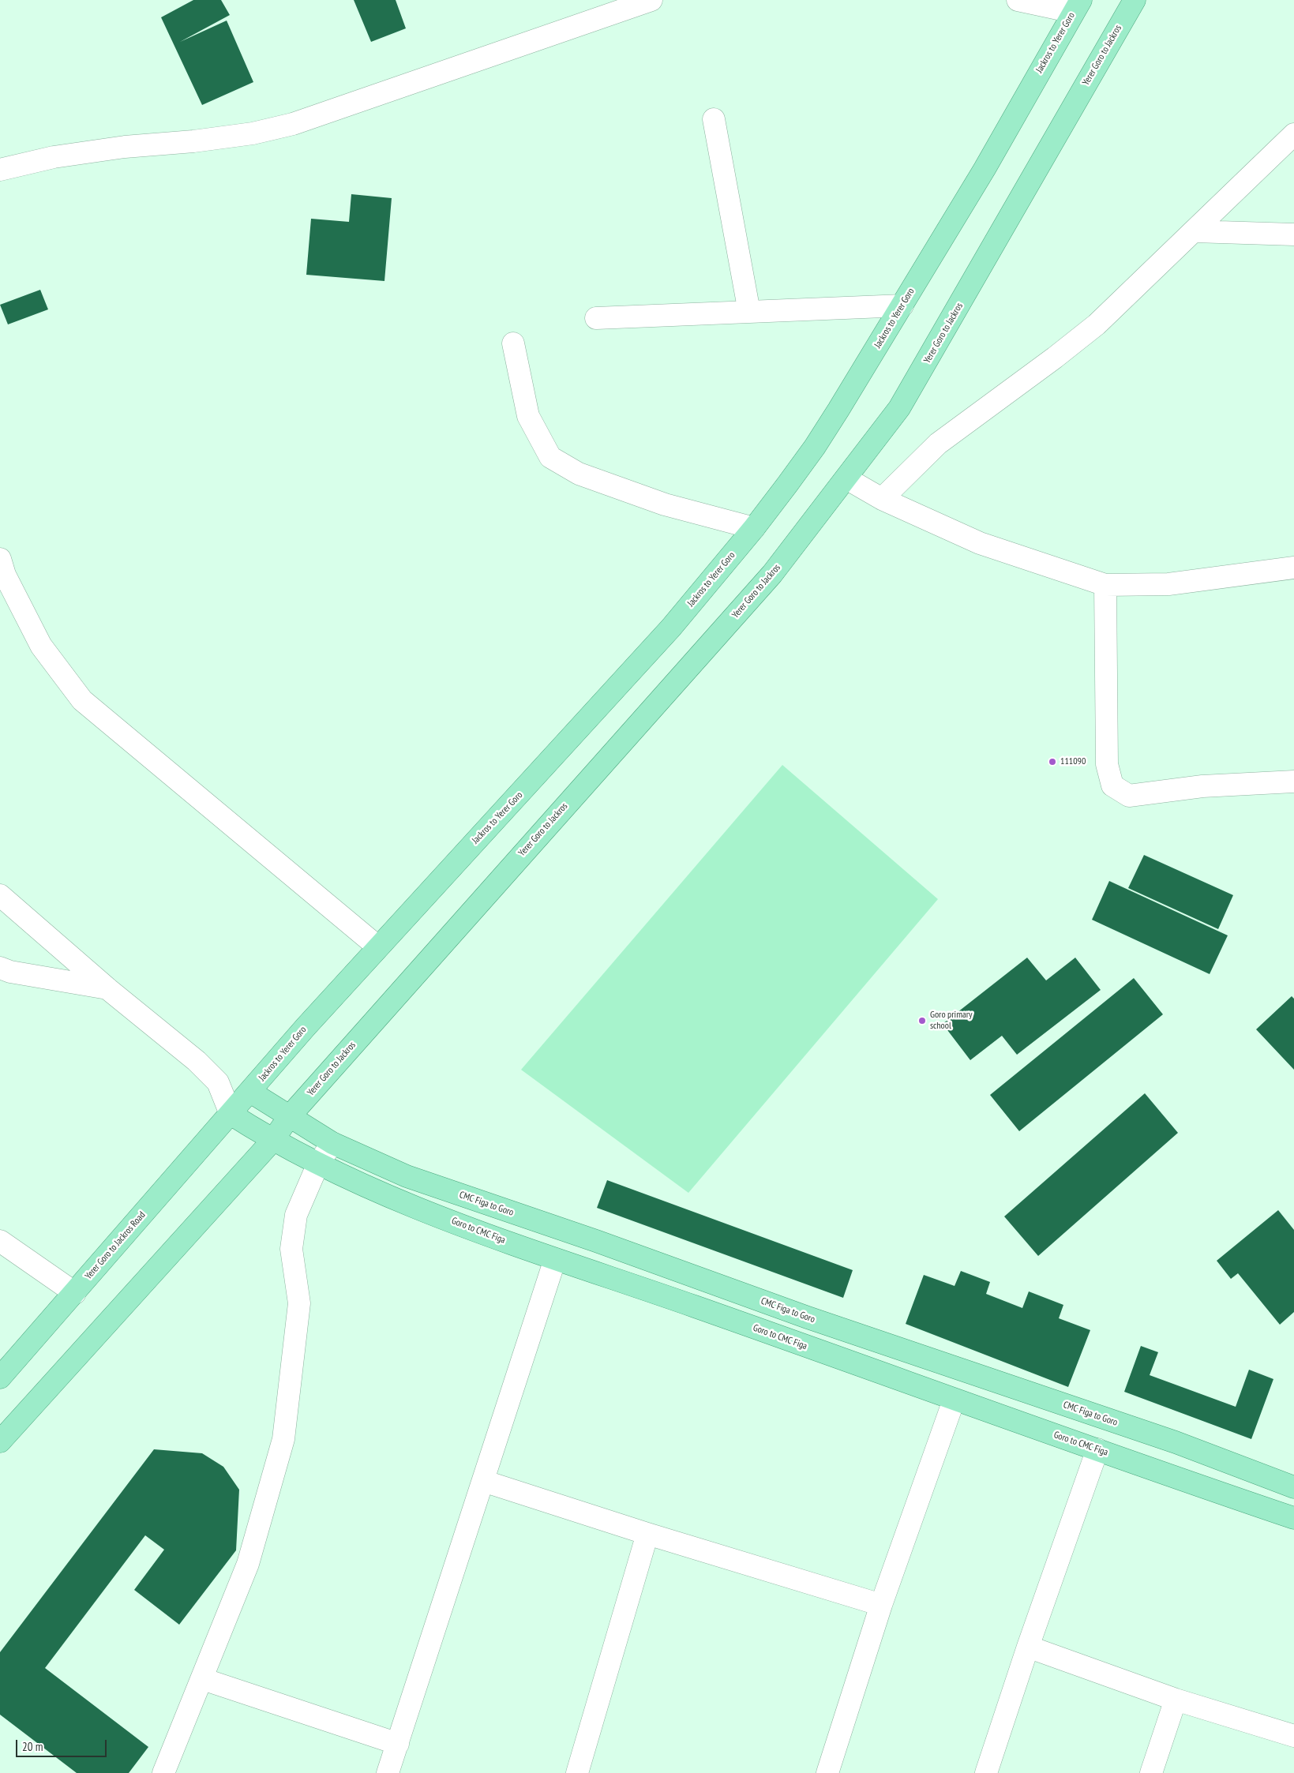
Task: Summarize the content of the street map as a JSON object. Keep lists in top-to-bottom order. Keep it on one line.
{"streets":{"main road":["Jackros to Yerer Goro","Yerer Goro to Jackros","CMC Figa to Goro","Goro to CMC Figa","Yerer Goro to Jackros Road"]},"crossings":[["Jackros to Yerer Goro","CMC Figa to Goro"],["Jackros to Yerer Goro","Goro to CMC Figa"],["Jackros to Yerer Goro","Yerer Goro to Jackros Road"],["Yerer Goro to Jackros","CMC Figa to Goro"],["Yerer Goro to Jackros","Goro to CMC Figa"],["Goro to CMC Figa","Yerer Goro to Jackros Road"]],"places":["111090","Goro primary school"],"scale_bar":"20 m"}
